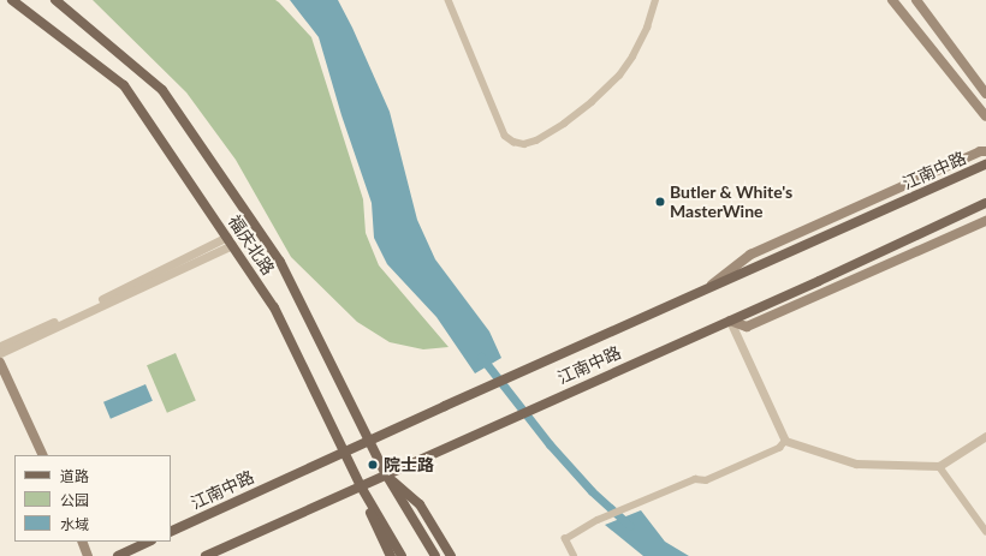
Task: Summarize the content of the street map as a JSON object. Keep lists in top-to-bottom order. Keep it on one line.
{"streets":{"main road":["江南中路","福庆北路"]},"crossings":[["江南中路","福庆北路"]],"places":["Butler & White's MasterWine","院士路"],"legend":["道路","公园","水域"]}
